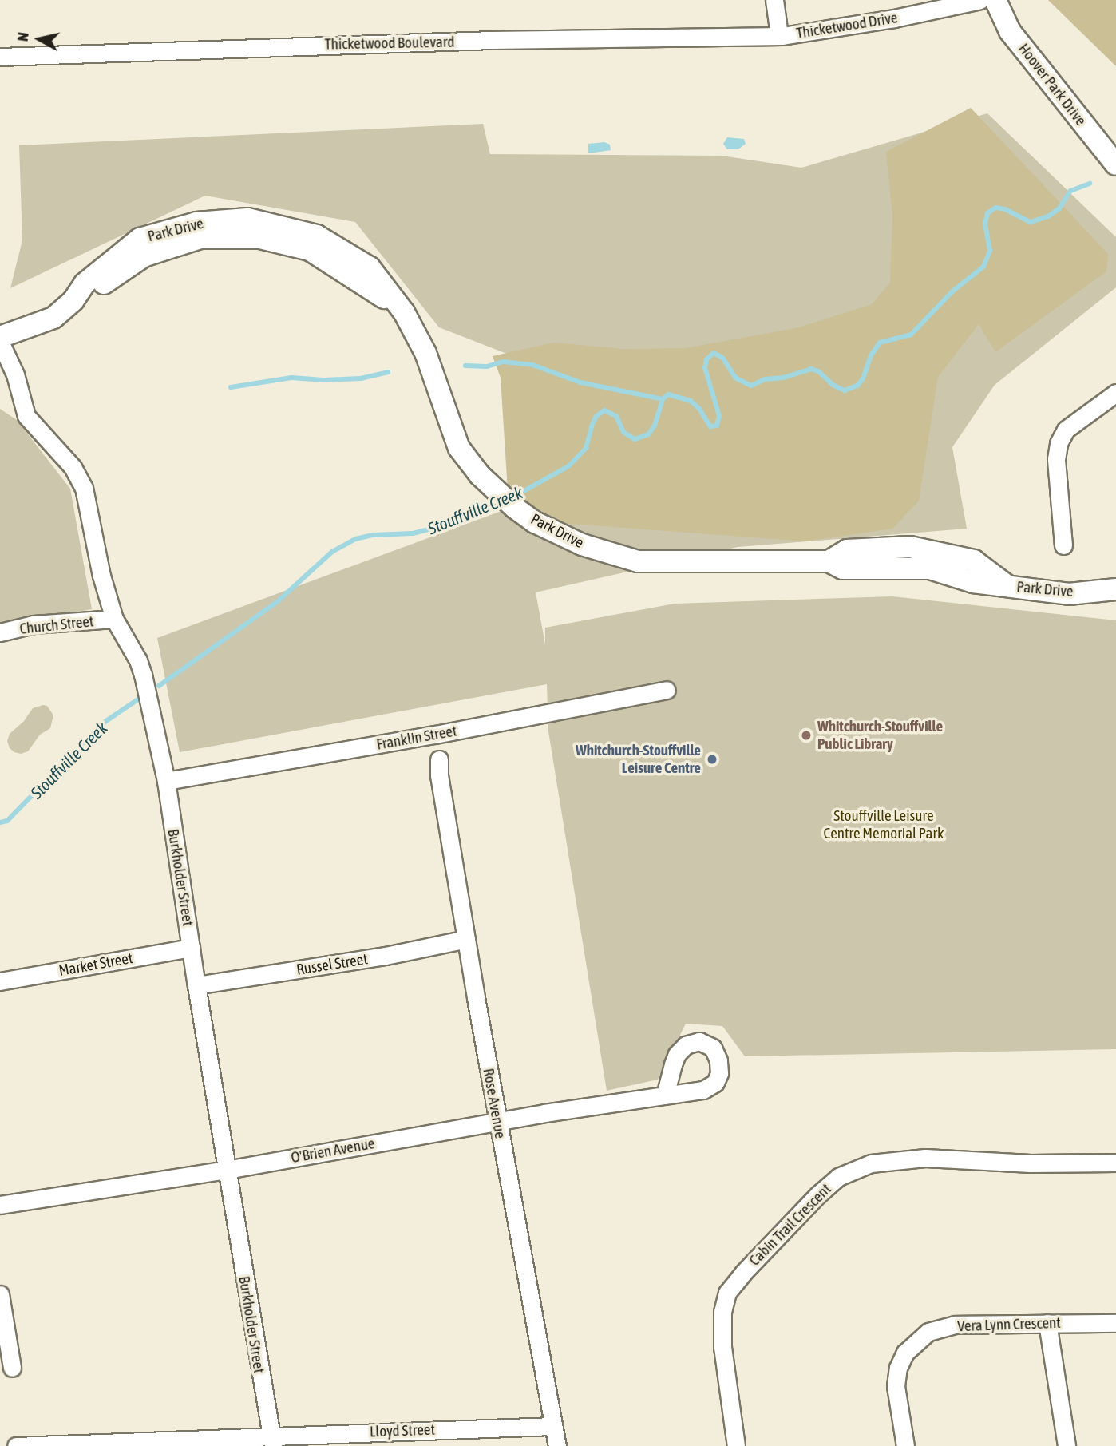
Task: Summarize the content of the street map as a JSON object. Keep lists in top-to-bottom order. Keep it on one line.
{"streets":{"street":["Thicketwood Drive","Thicketwood Boulevard","Hoover Park Drive","Park Drive","Church Street","Franklin Street","Burkholder Street","Market Street","Russel Street","Rose Avenue","O'Brien Avenue","Cabin Trail Crescent","Vera Lynn Crescent","Lloyd Street"]},"crossings":[["Thicketwood Drive","Thicketwood Boulevard"],["Church Street","Burkholder Street"],["Franklin Street","Burkholder Street"],["Burkholder Street","Market Street"],["Burkholder Street","Russel Street"],["Burkholder Street","O'Brien Avenue"],["Burkholder Street","Lloyd Street"],["Russel Street","Rose Avenue"],["Rose Avenue","O'Brien Avenue"],["Rose Avenue","Lloyd Street"]],"water":["Stouffville Creek"],"parks":["Stouffville Leisure Centre Memorial Park"],"places":["Whitchurch-Stouffville Public Library","Whitchurch-Stouffville Leisure Centre"],"north":"left"}
